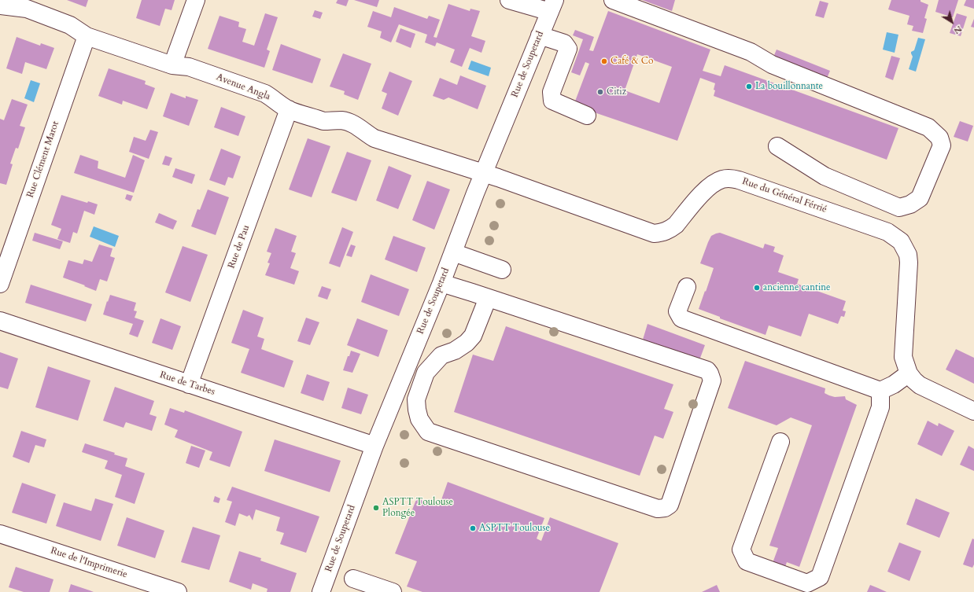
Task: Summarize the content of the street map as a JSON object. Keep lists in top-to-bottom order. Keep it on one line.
{"streets":{"street":["Rue de Soupetard","Avenue Angla","Rue Clément Marot","Rue du Général Férrié","Rue de Pau","Rue de Tarbes","Rue de l'Imprimerie"]},"crossings":[["Rue de Soupetard","Avenue Angla"],["Rue de Soupetard","Rue du Général Férrié"],["Rue de Soupetard","Rue de Tarbes"],["Avenue Angla","Rue Clément Marot"],["Avenue Angla","Rue du Général Férrié"],["Avenue Angla","Rue de Pau"],["Rue de Pau","Rue de Tarbes"]],"places":["Café & Co","La bouillonnante","Citiz","ancienne cantine","ASPTT Toulouse Plongée","ASPTT Toulouse"],"north":"bottom right"}
